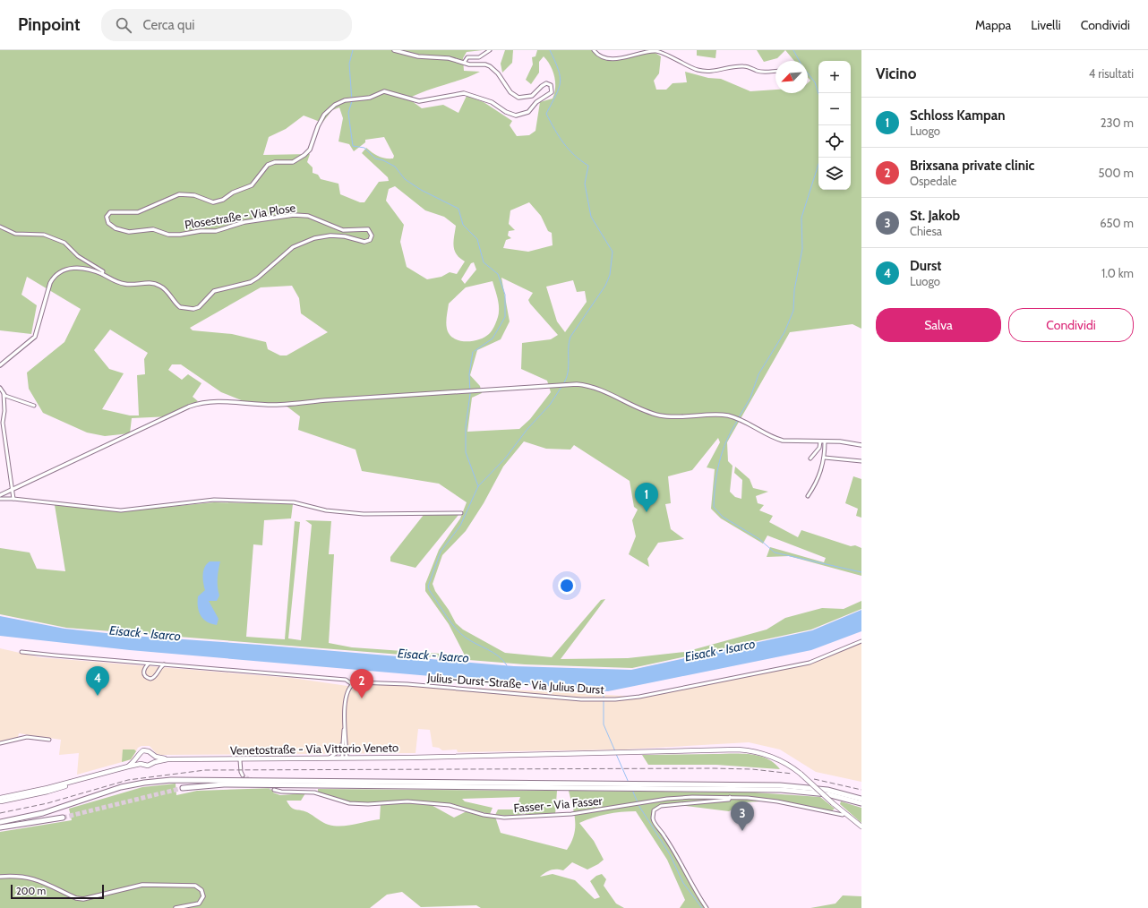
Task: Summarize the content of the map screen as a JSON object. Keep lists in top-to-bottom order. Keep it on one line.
{"streets":{"main road":["Venetostraße - Via Vittorio Veneto"],"street":["Plosestraße - Via Plose","Julius-Durst-Straße - Via Julius Durst","Fasser - Via Fasser"]},"water":["Eisack - Isarco"],"scale_bar":"200 m","north":"bottom left","page":{"header":"Pinpoint","search":"Cerca qui","nav":["Mappa","Livelli","Condividi"],"heading":["Vicino","4 risultati"],"map_buttons":["+","−"],"list":[{"mark":"1","name":"Schloss Kampan","note":"Luogo","value":"230 m"},{"mark":"2","name":"Brixsana private clinic","note":"Ospedale","value":"500 m"},{"mark":"3","name":"St. Jakob","note":"Chiesa","value":"650 m"},{"mark":"4","name":"Durst","note":"Luogo","value":"1.0 km"}],"buttons":["Salva","Condividi"],"pins":["1","4","2","3"],"scale":"200 m"}}
